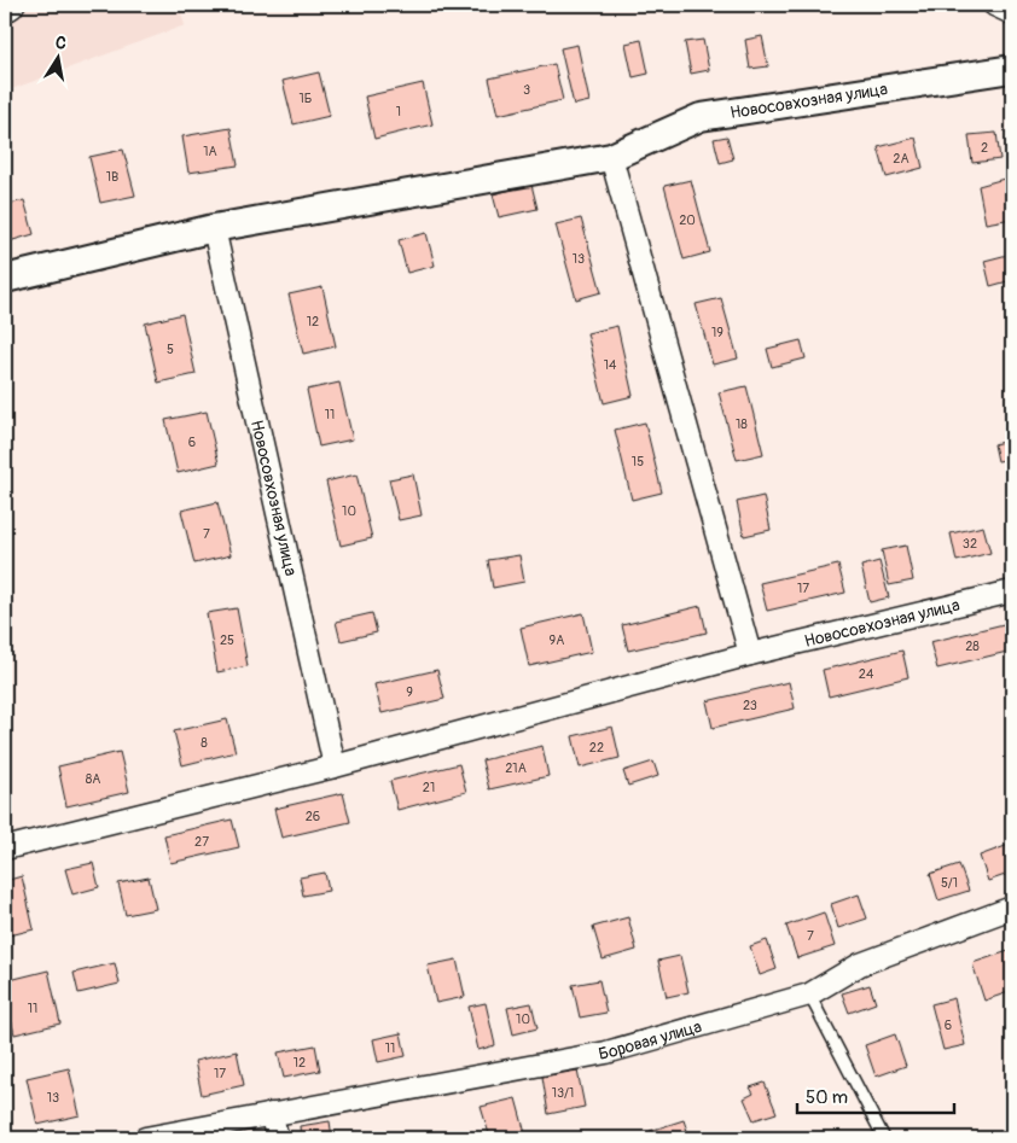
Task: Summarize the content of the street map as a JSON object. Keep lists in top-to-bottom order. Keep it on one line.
{"streets":{"street":["Новосовхозная улица","Боровая улица"]},"house_numbers":["3","1Б","1","2","1А","2А","1В","20","13","12","19","5","14","11","18","6","15","10","7","32","17","25","9А","28","24","9","23","8","22","21А","8А","21","26","27","5/1","7","11","10","6","11","12","17","13/1","13"],"scale_bar":"50 m","north":"top"}
